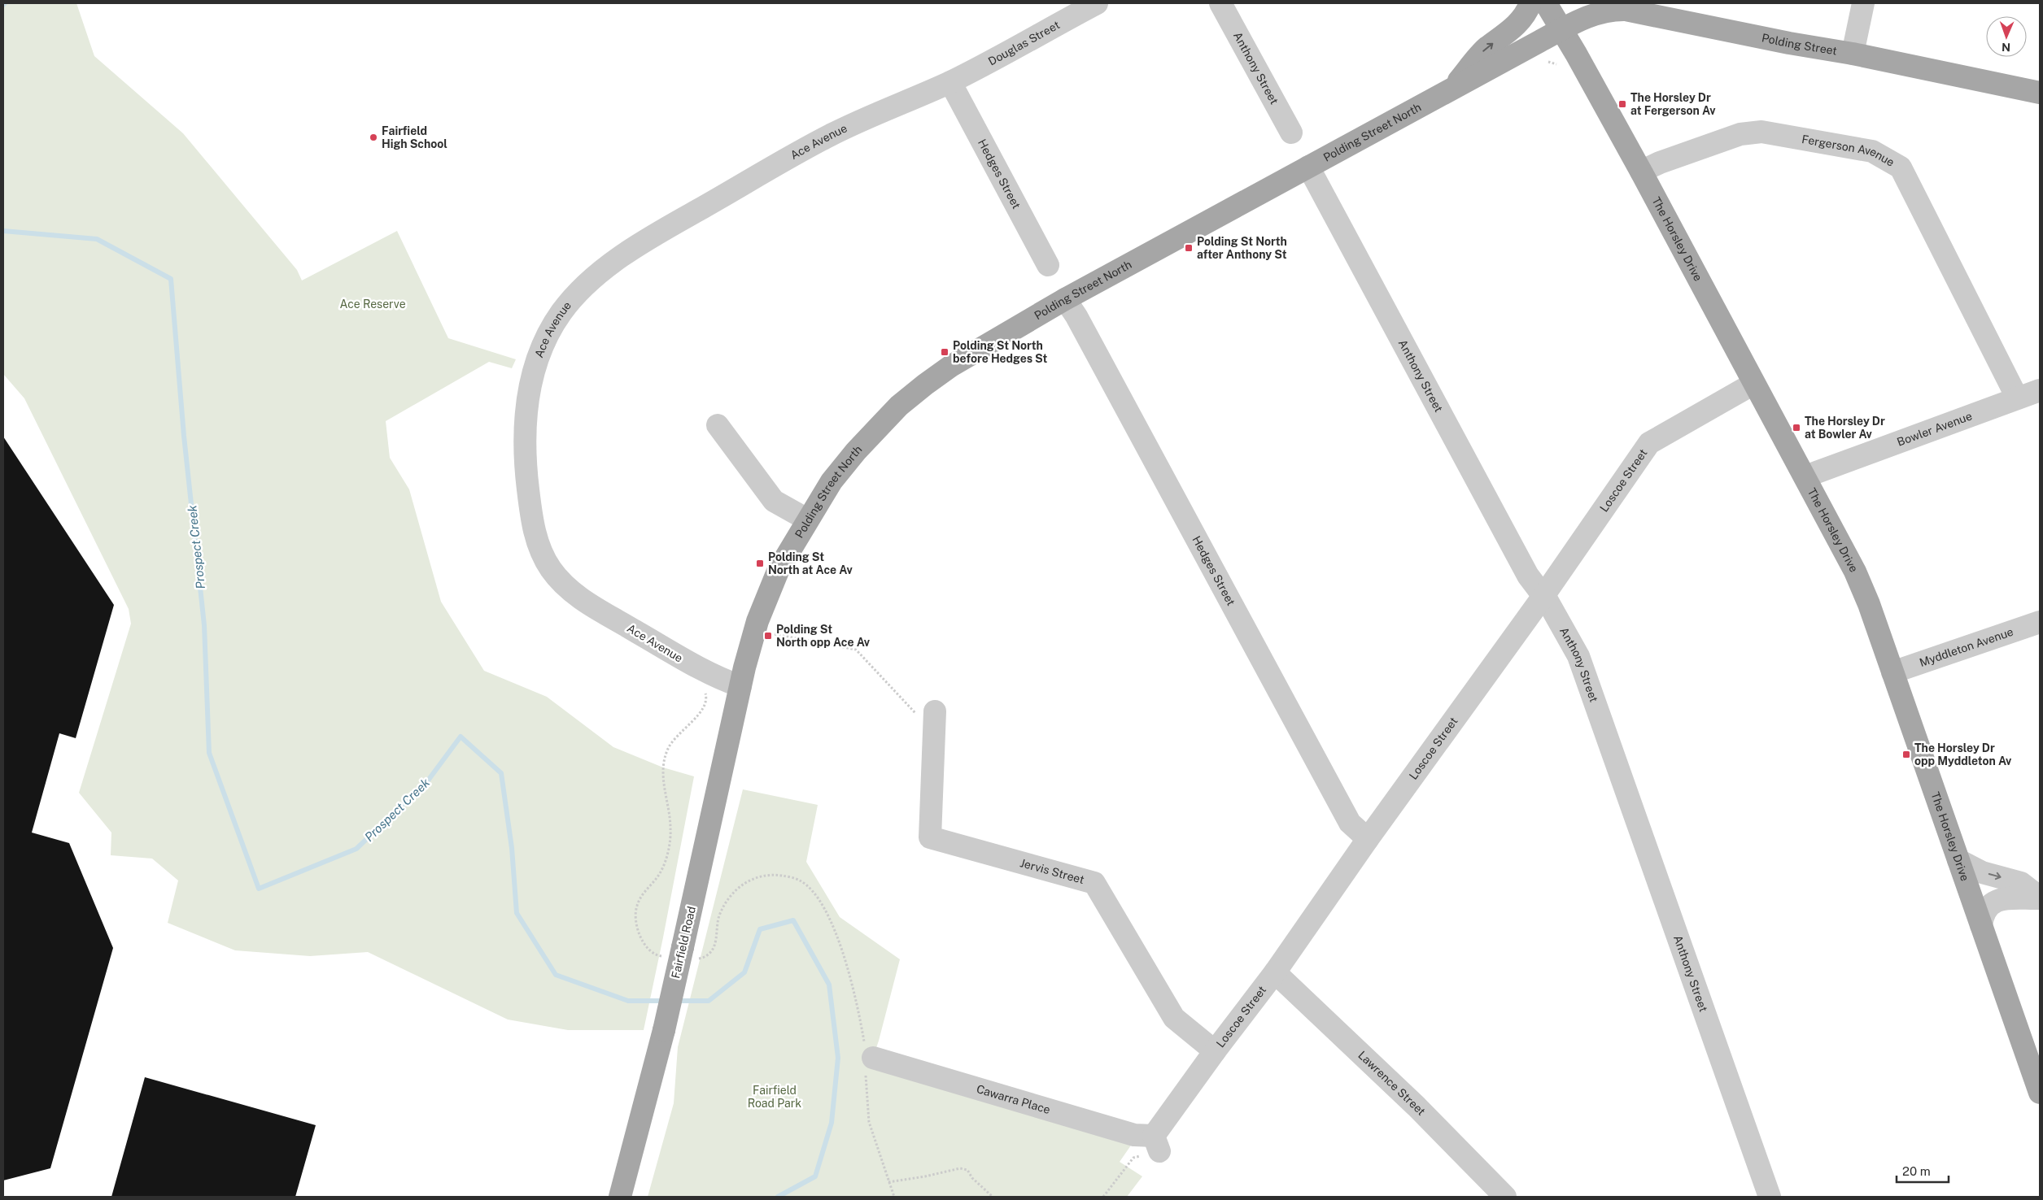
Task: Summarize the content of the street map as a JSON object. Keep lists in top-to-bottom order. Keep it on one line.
{"streets":{"main road":["Polding Street","Polding Street North","The Horsley Drive","Fairfield Road"],"street":["Douglas Street","Anthony Street","Ace Avenue","Fergerson Avenue","Hedges Street","Bowler Avenue","Loscoe Street","Myddleton Avenue","Jervis Street","Lawrence Street","Cawarra Place"]},"crossings":[["Douglas Street","Ace Avenue"],["Douglas Street","Hedges Street"],["Polding Street","Polding Street North"],["Polding Street","The Horsley Drive"],["Anthony Street","Polding Street North"],["Anthony Street","Loscoe Street"],["Polding Street North","Ace Avenue"],["Polding Street North","Hedges Street"],["Polding Street North","The Horsley Drive"],["Polding Street North","Fairfield Road"],["Ace Avenue","Hedges Street"],["Ace Avenue","Fairfield Road"],["Fergerson Avenue","The Horsley Drive"],["Fergerson Avenue","Bowler Avenue"],["Hedges Street","Loscoe Street"],["The Horsley Drive","Bowler Avenue"],["The Horsley Drive","Loscoe Street"],["The Horsley Drive","Myddleton Avenue"],["Loscoe Street","Jervis Street"],["Loscoe Street","Lawrence Street"],["Loscoe Street","Cawarra Place"]],"water":["Prospect Creek"],"parks":["Ace Reserve","Fairfield Road Park"],"places":{"transit":["The Horsley Dr at Fergerson Av","Polding St North after Anthony St","Polding St North before Hedges St","The Horsley Dr at Bowler Av","Polding St North at Ace Av","Polding St North opp Ace Av","The Horsley Dr opp Myddleton Av"],"other":["Fairfield High School"]},"scale_bar":"20 m","north":"bottom"}
